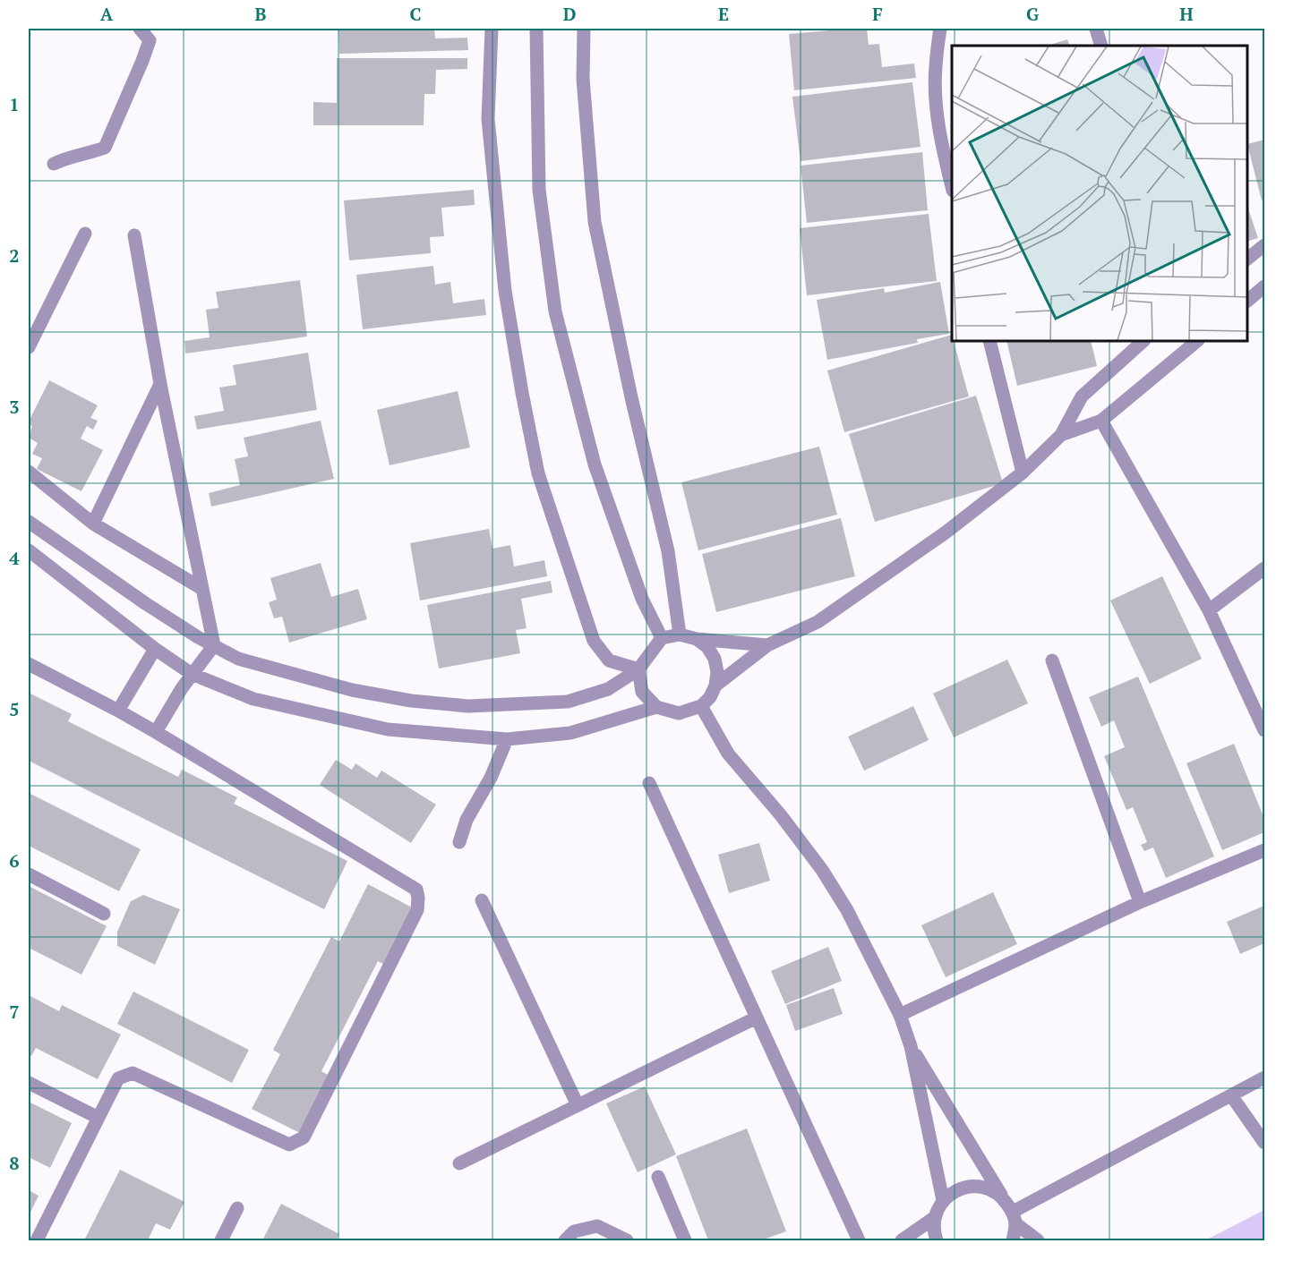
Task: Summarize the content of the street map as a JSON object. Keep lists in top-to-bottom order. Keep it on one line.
{"grid":{"columns":["A","B","C","D","E","F","G","H"],"rows":["1","2","3","4","5","6","7","8"]}}
